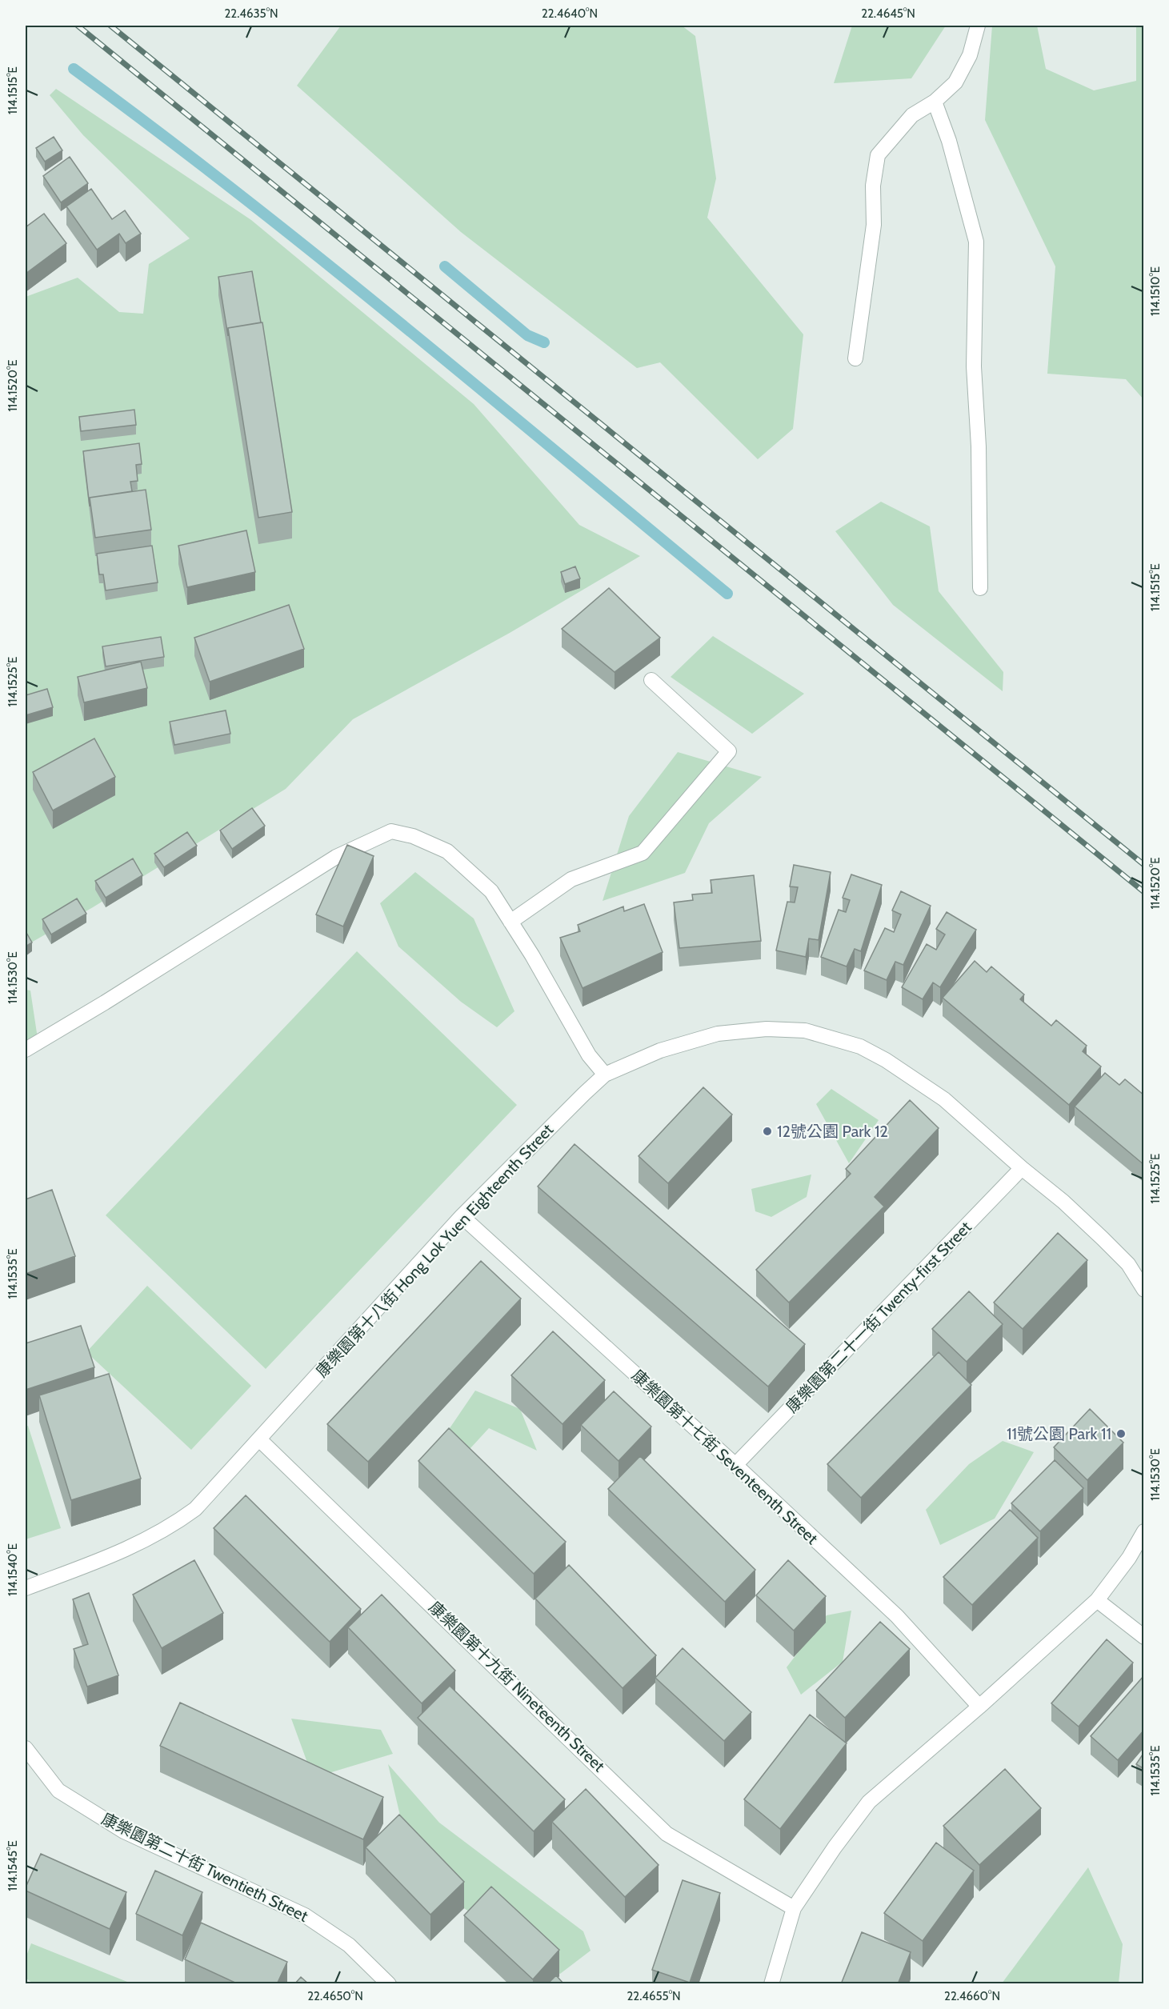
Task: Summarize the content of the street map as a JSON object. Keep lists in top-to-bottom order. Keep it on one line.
{"streets":{"street":["康樂園第十八街 Hong Lok Yuen Eighteenth Street","康樂園第二十一街 Twenty-first Street","康樂園第十七街 Seventeenth Street","康樂園第十九街 Nineteenth Street","康樂園第二十街 Twentieth Street"]},"crossings":[["康樂園第十八街 Hong Lok Yuen Eighteenth Street","康樂園第二十一街 Twenty-first Street"],["康樂園第十八街 Hong Lok Yuen Eighteenth Street","康樂園第十七街 Seventeenth Street"],["康樂園第十八街 Hong Lok Yuen Eighteenth Street","康樂園第十九街 Nineteenth Street"],["康樂園第二十一街 Twenty-first Street","康樂園第十七街 Seventeenth Street"]],"places":["12號公園 Park 12","11號公園 Park 11"],"coordinates":["22.4635°N","22.4640°N","22.4645°N","114.1515°E","114.1510°E","114.1520°E","114.1525°E","114.1530°E","114.1535°E","114.1540°E","114.1545°E","22.4650°N","22.4655°N","22.4660°N"]}
